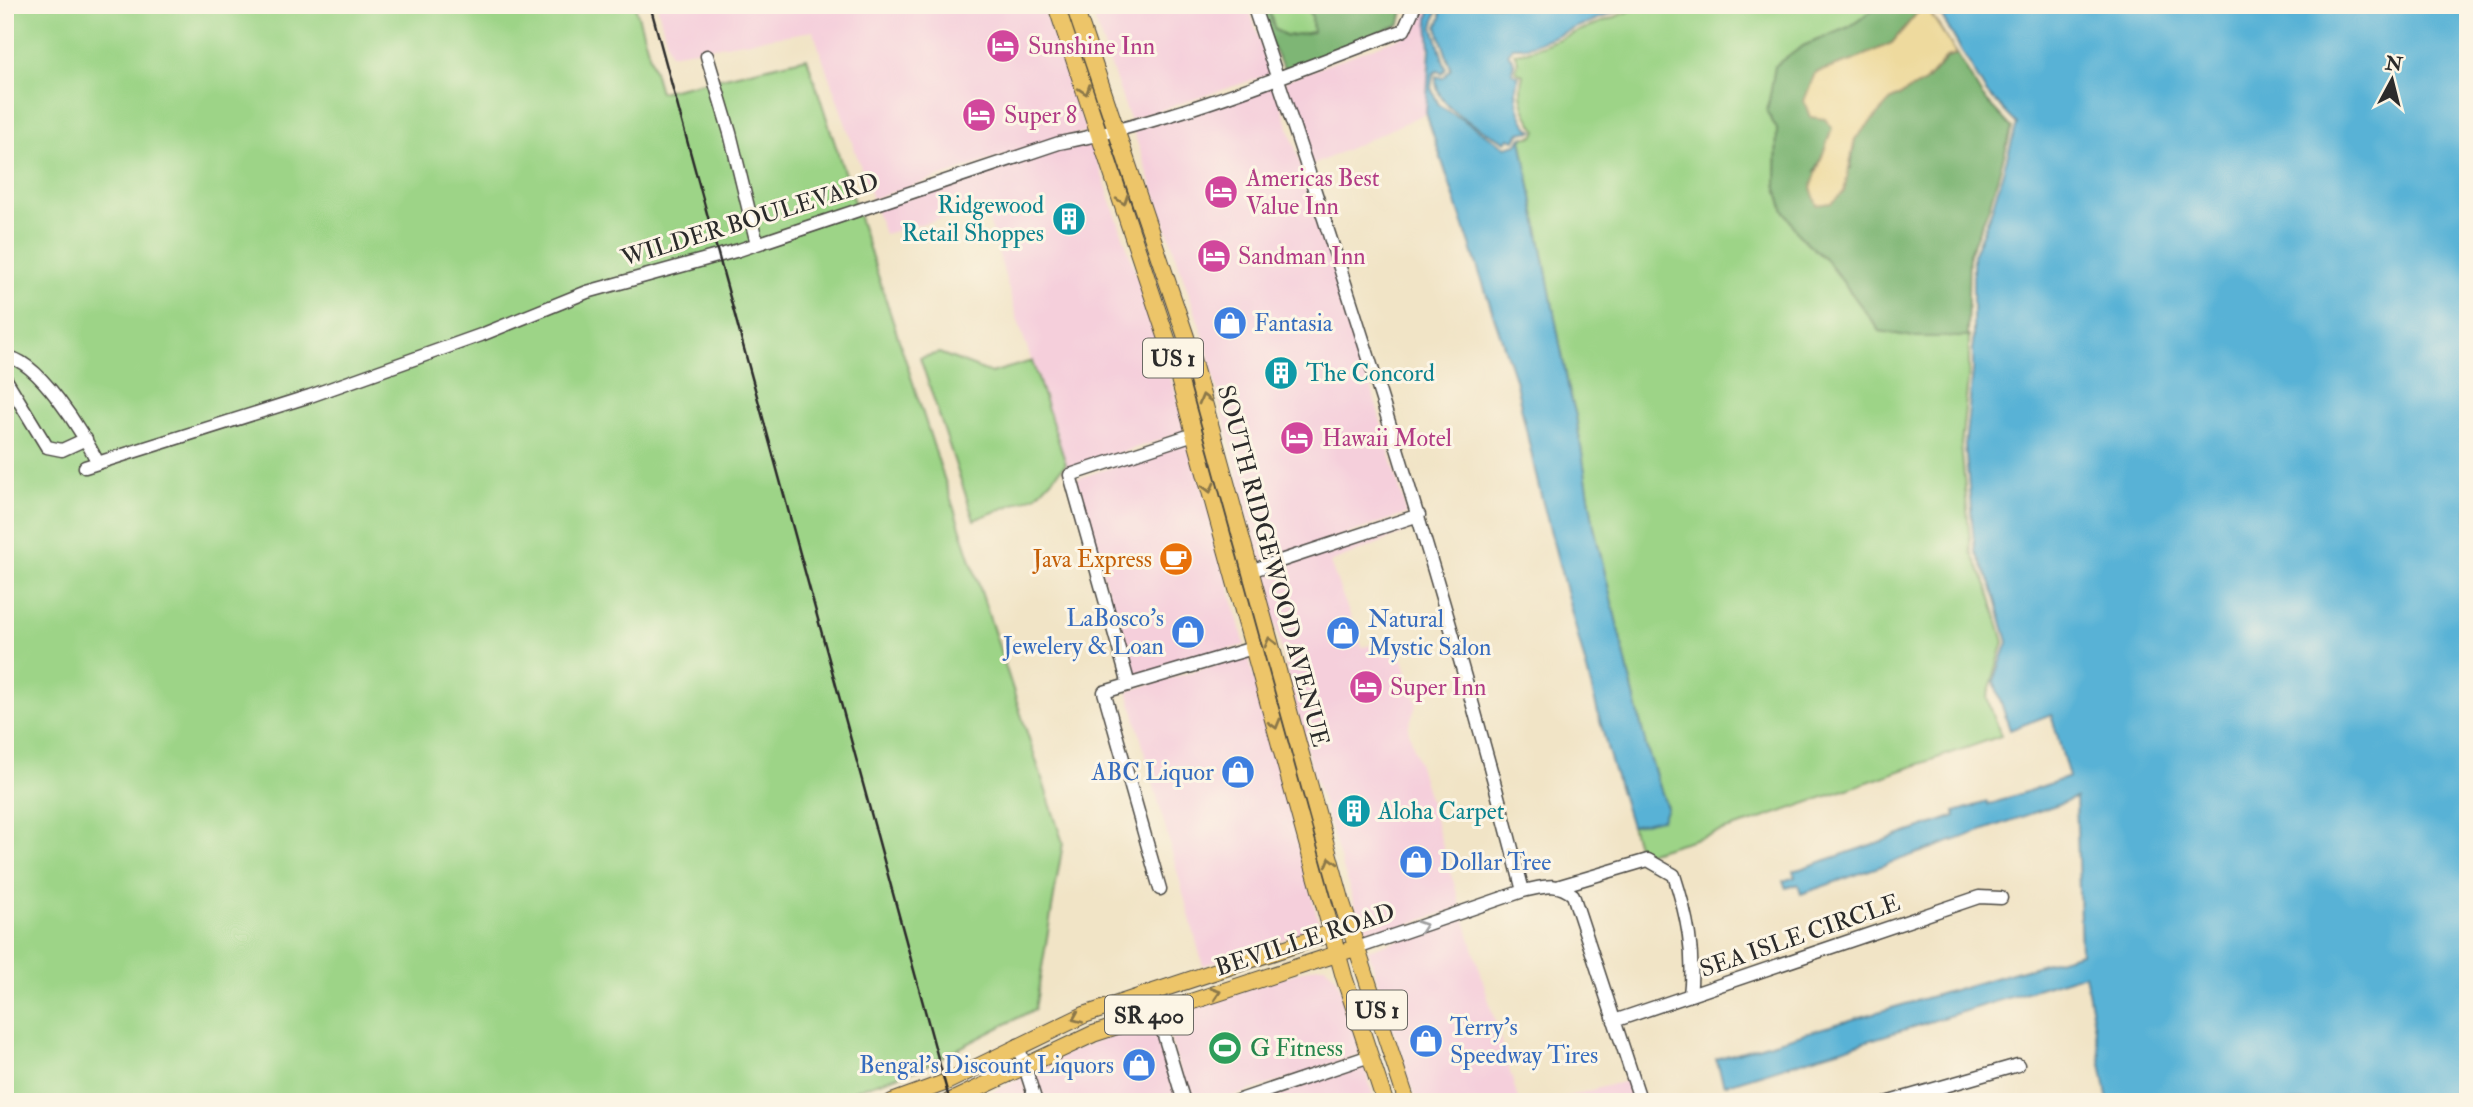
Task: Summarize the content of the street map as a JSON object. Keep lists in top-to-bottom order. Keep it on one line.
{"streets":{"main road":["US 1","SOUTH RIDGEWOOD AVENUE","BEVILLE ROAD","SR 400"],"street":["WILDER BOULEVARD","SEA ISLE CIRCLE"]},"crossings":[["WILDER BOULEVARD","SOUTH RIDGEWOOD AVENUE"],["SOUTH RIDGEWOOD AVENUE","BEVILLE ROAD"],["SEA ISLE CIRCLE","BEVILLE ROAD"]],"places":{"hotel":["Sunshine Inn","Super 8","Americas Best Value Inn","Sandman Inn","Hawaii Motel","Super Inn"],"building":["Ridgewood Retail Shoppes","The Concord","Aloha Carpet"],"shop":["Fantasia","LaBosco's Jewelery & Loan","Natural Mystic Salon","ABC Liquor","Dollar Tree","Terry's Speedway Tires","Bengal's Discount Liquors"],"cafe":["Java Express"],"sports":["G Fitness"]},"north":"top"}
